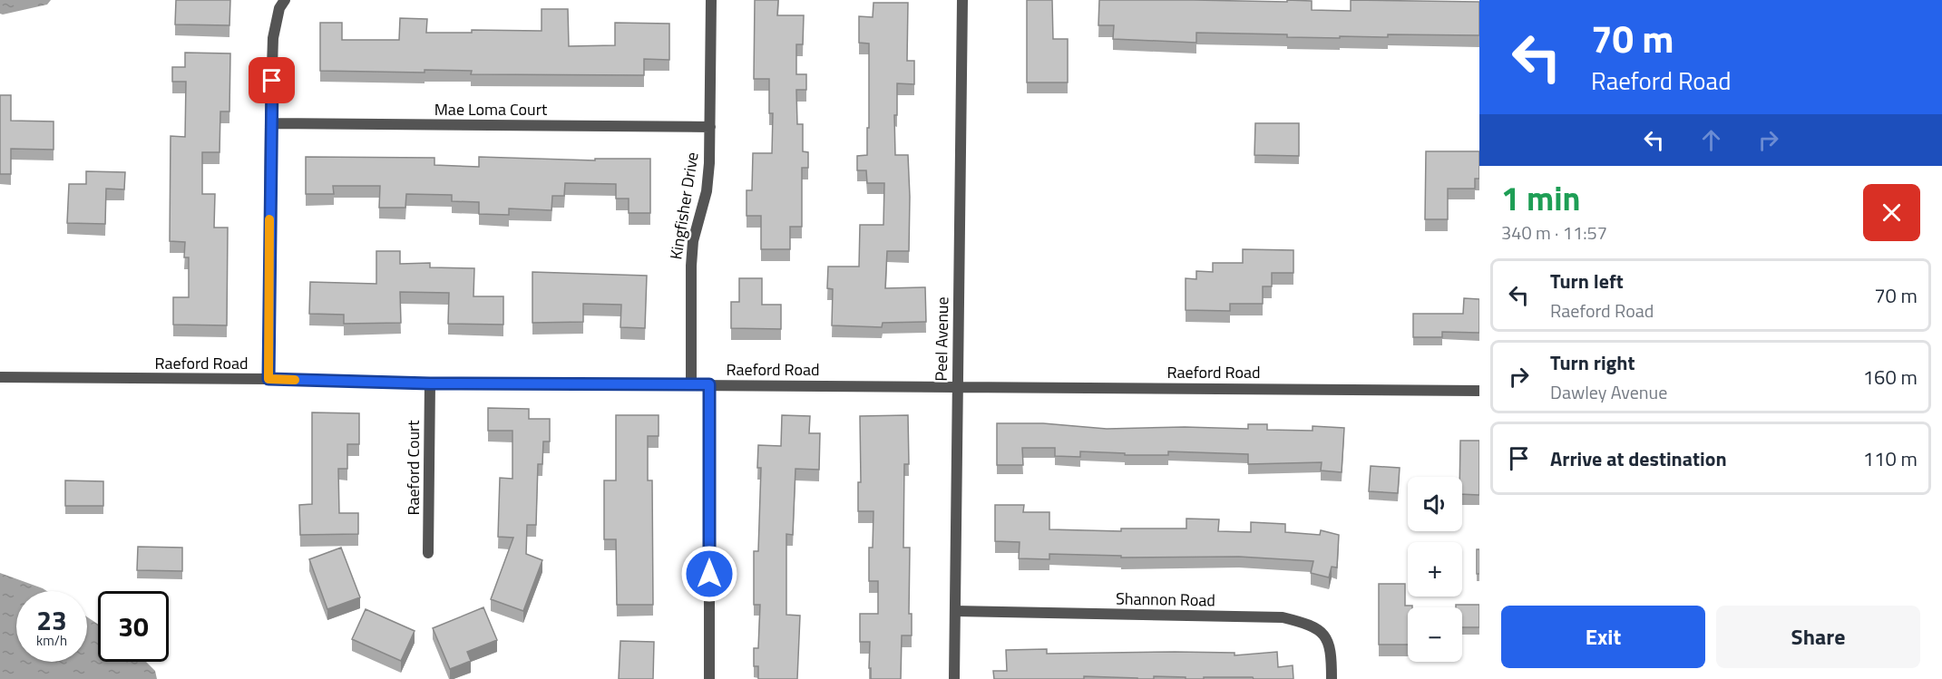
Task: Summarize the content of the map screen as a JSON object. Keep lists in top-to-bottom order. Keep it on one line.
{"streets":{"street":["Mae Loma Court","Kingfisher Drive","Peel Avenue","Raeford Road","Raeford Court","Shannon Road"]},"crossings":[["Mae Loma Court","Kingfisher Drive"],["Kingfisher Drive","Raeford Road"],["Peel Avenue","Raeford Road"],["Peel Avenue","Shannon Road"],["Raeford Road","Raeford Court"]],"page":{"turn":["70 m","Raeford Road"],"heading":["1 min","340 m · 11:57"],"list":[{"name":"Turn left","note":"Raeford Road","value":"70 m"},{"name":"Turn right","note":"Dawley Avenue","value":"160 m"},{"name":"Arrive at destination","value":"110 m"}],"map_buttons":["+","−"],"speed":"23 km/h","limit":"30","buttons":["Exit","Share"]}}
